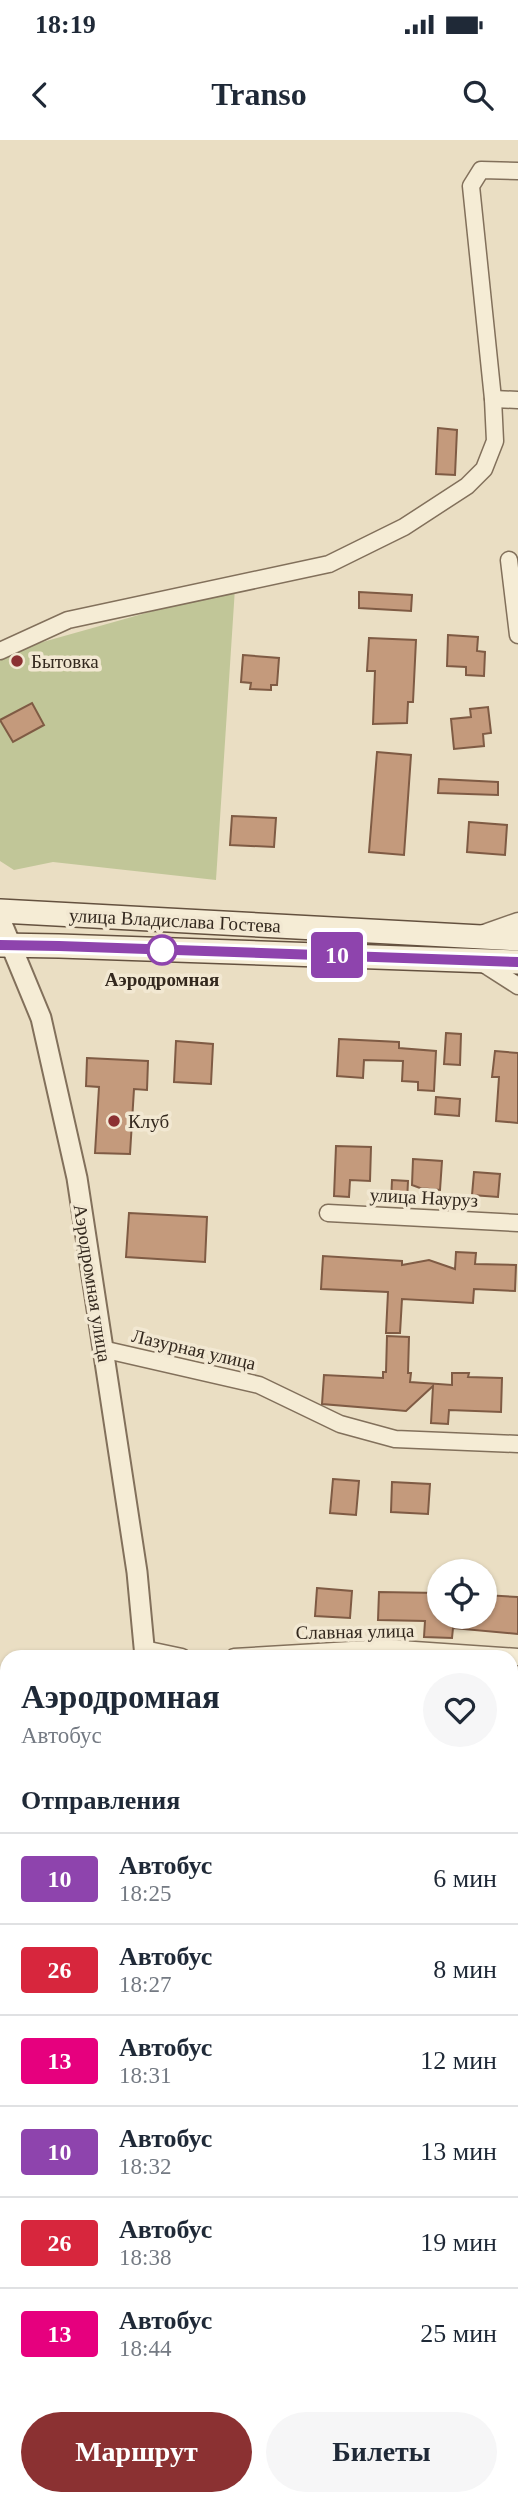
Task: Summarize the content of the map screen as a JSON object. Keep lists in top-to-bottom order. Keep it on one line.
{"streets":{"main road":["улица Владислава Гостева"],"street":["улица Науруз","Аэродромная улица","Лазурная улица","Славная улица"]},"crossings":[["улица Владислава Гостева","Аэродромная улица"],["Аэродромная улица","Лазурная улица"]],"places":["Бытовка","Аэродромная","Клуб"],"lines":["bus line 10"],"page":{"status":"18:19","header":"Transo","on_map":"10","heading":[["Аэродромная","Автобус"],"Отправления"],"list":[{"mark":"10","name":"Автобус","note":"18:25","value":"6 мин"},{"mark":"26","name":"Автобус","note":"18:27","value":"8 мин"},{"mark":"13","name":"Автобус","note":"18:31","value":"12 мин"},{"mark":"10","name":"Автобус","note":"18:32","value":"13 мин"},{"mark":"26","name":"Автобус","note":"18:38","value":"19 мин"},{"mark":"13","name":"Автобус","note":"18:44","value":"25 мин"}],"buttons":["Маршрут","Билеты"]}}
